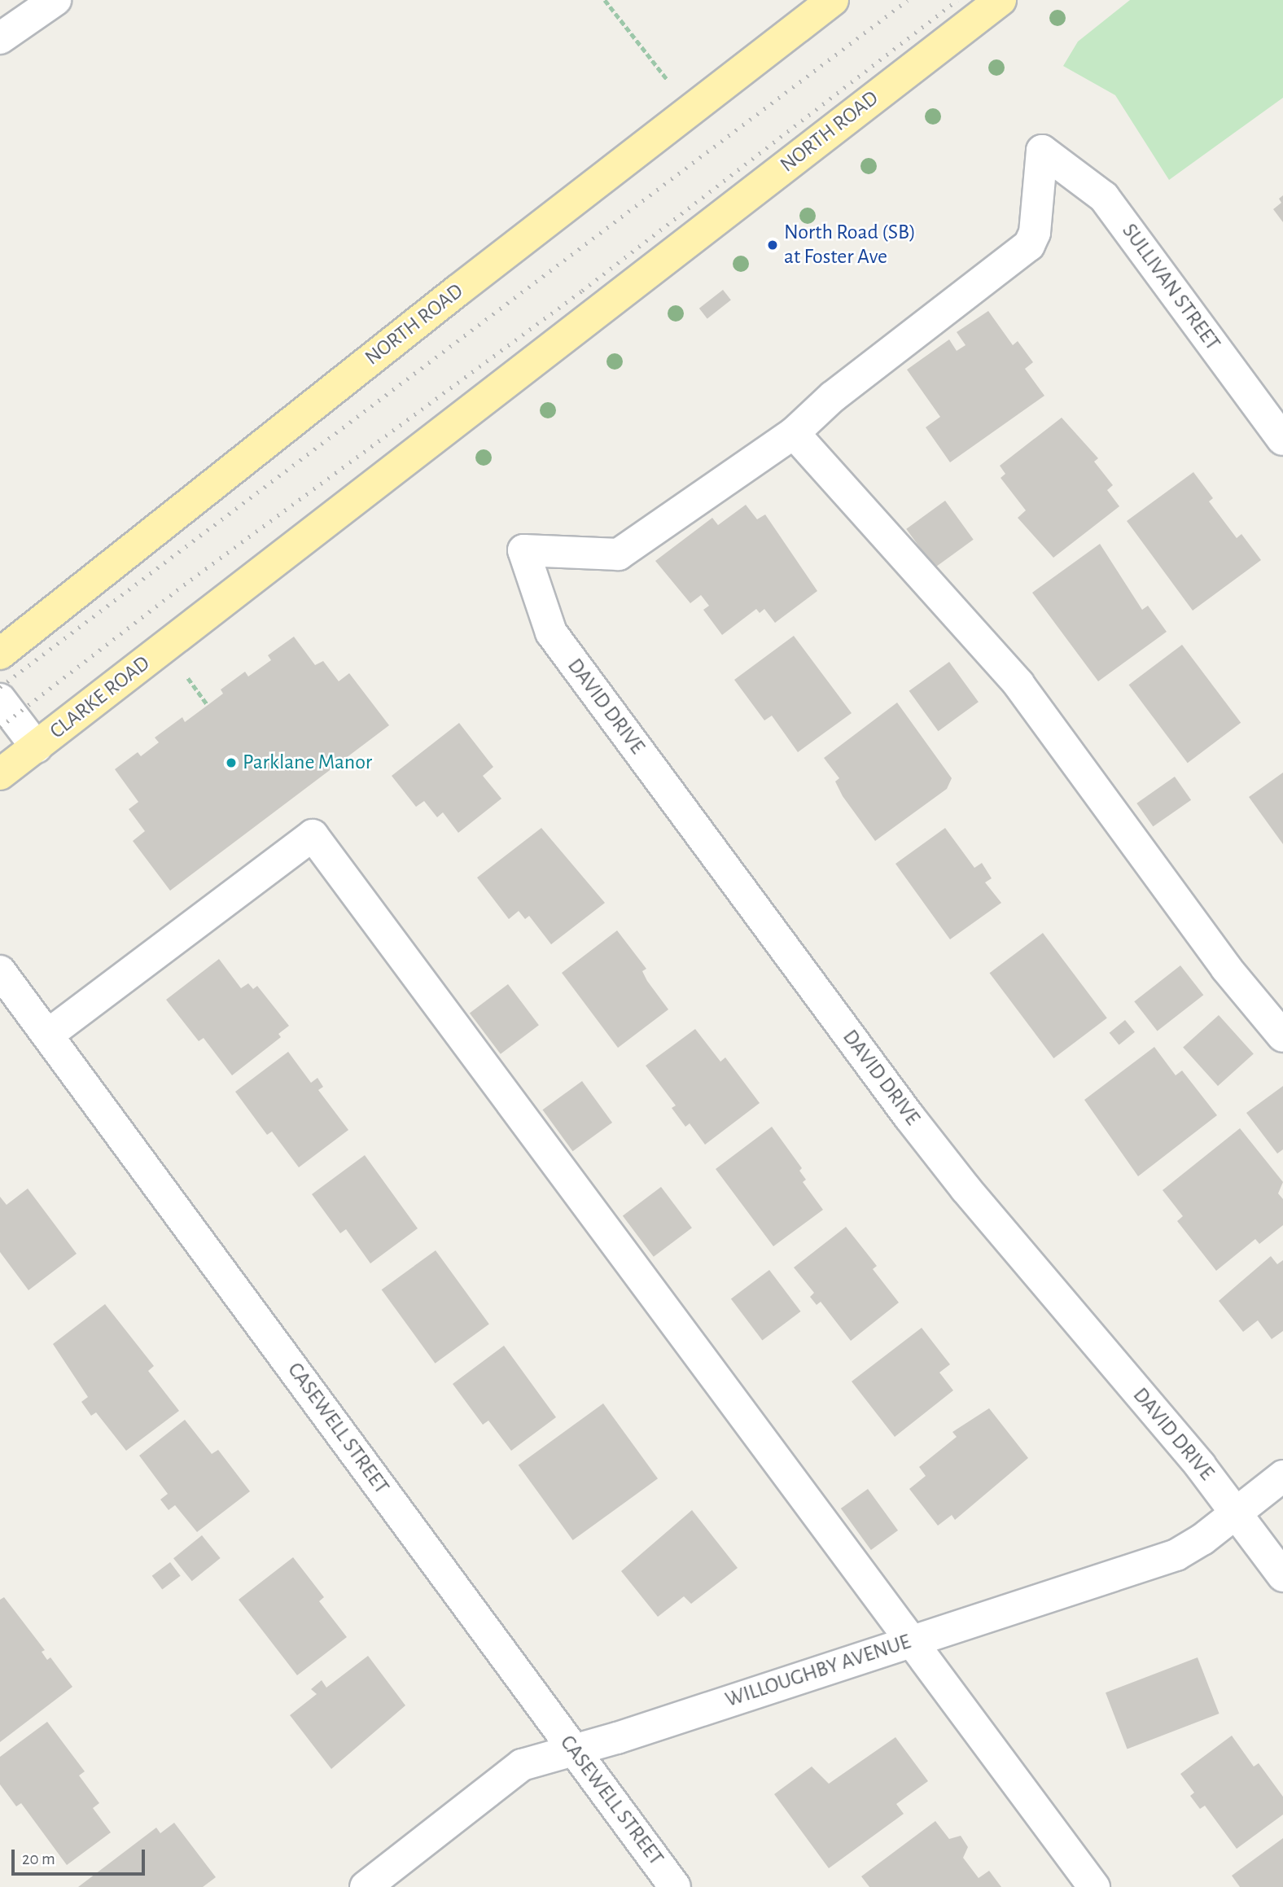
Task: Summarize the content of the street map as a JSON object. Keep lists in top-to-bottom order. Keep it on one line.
{"streets":{"main road":["NORTH ROAD","CLARKE ROAD"],"street":["SULLIVAN STREET","DAVID DRIVE","CASEWELL STREET","WILLOUGHBY AVENUE"]},"crossings":[["NORTH ROAD","CLARKE ROAD"],["SULLIVAN STREET","DAVID DRIVE"],["DAVID DRIVE","WILLOUGHBY AVENUE"],["CASEWELL STREET","WILLOUGHBY AVENUE"]],"places":["North Road (SB) at Foster Ave","Parklane Manor"],"scale_bar":"20 m"}
